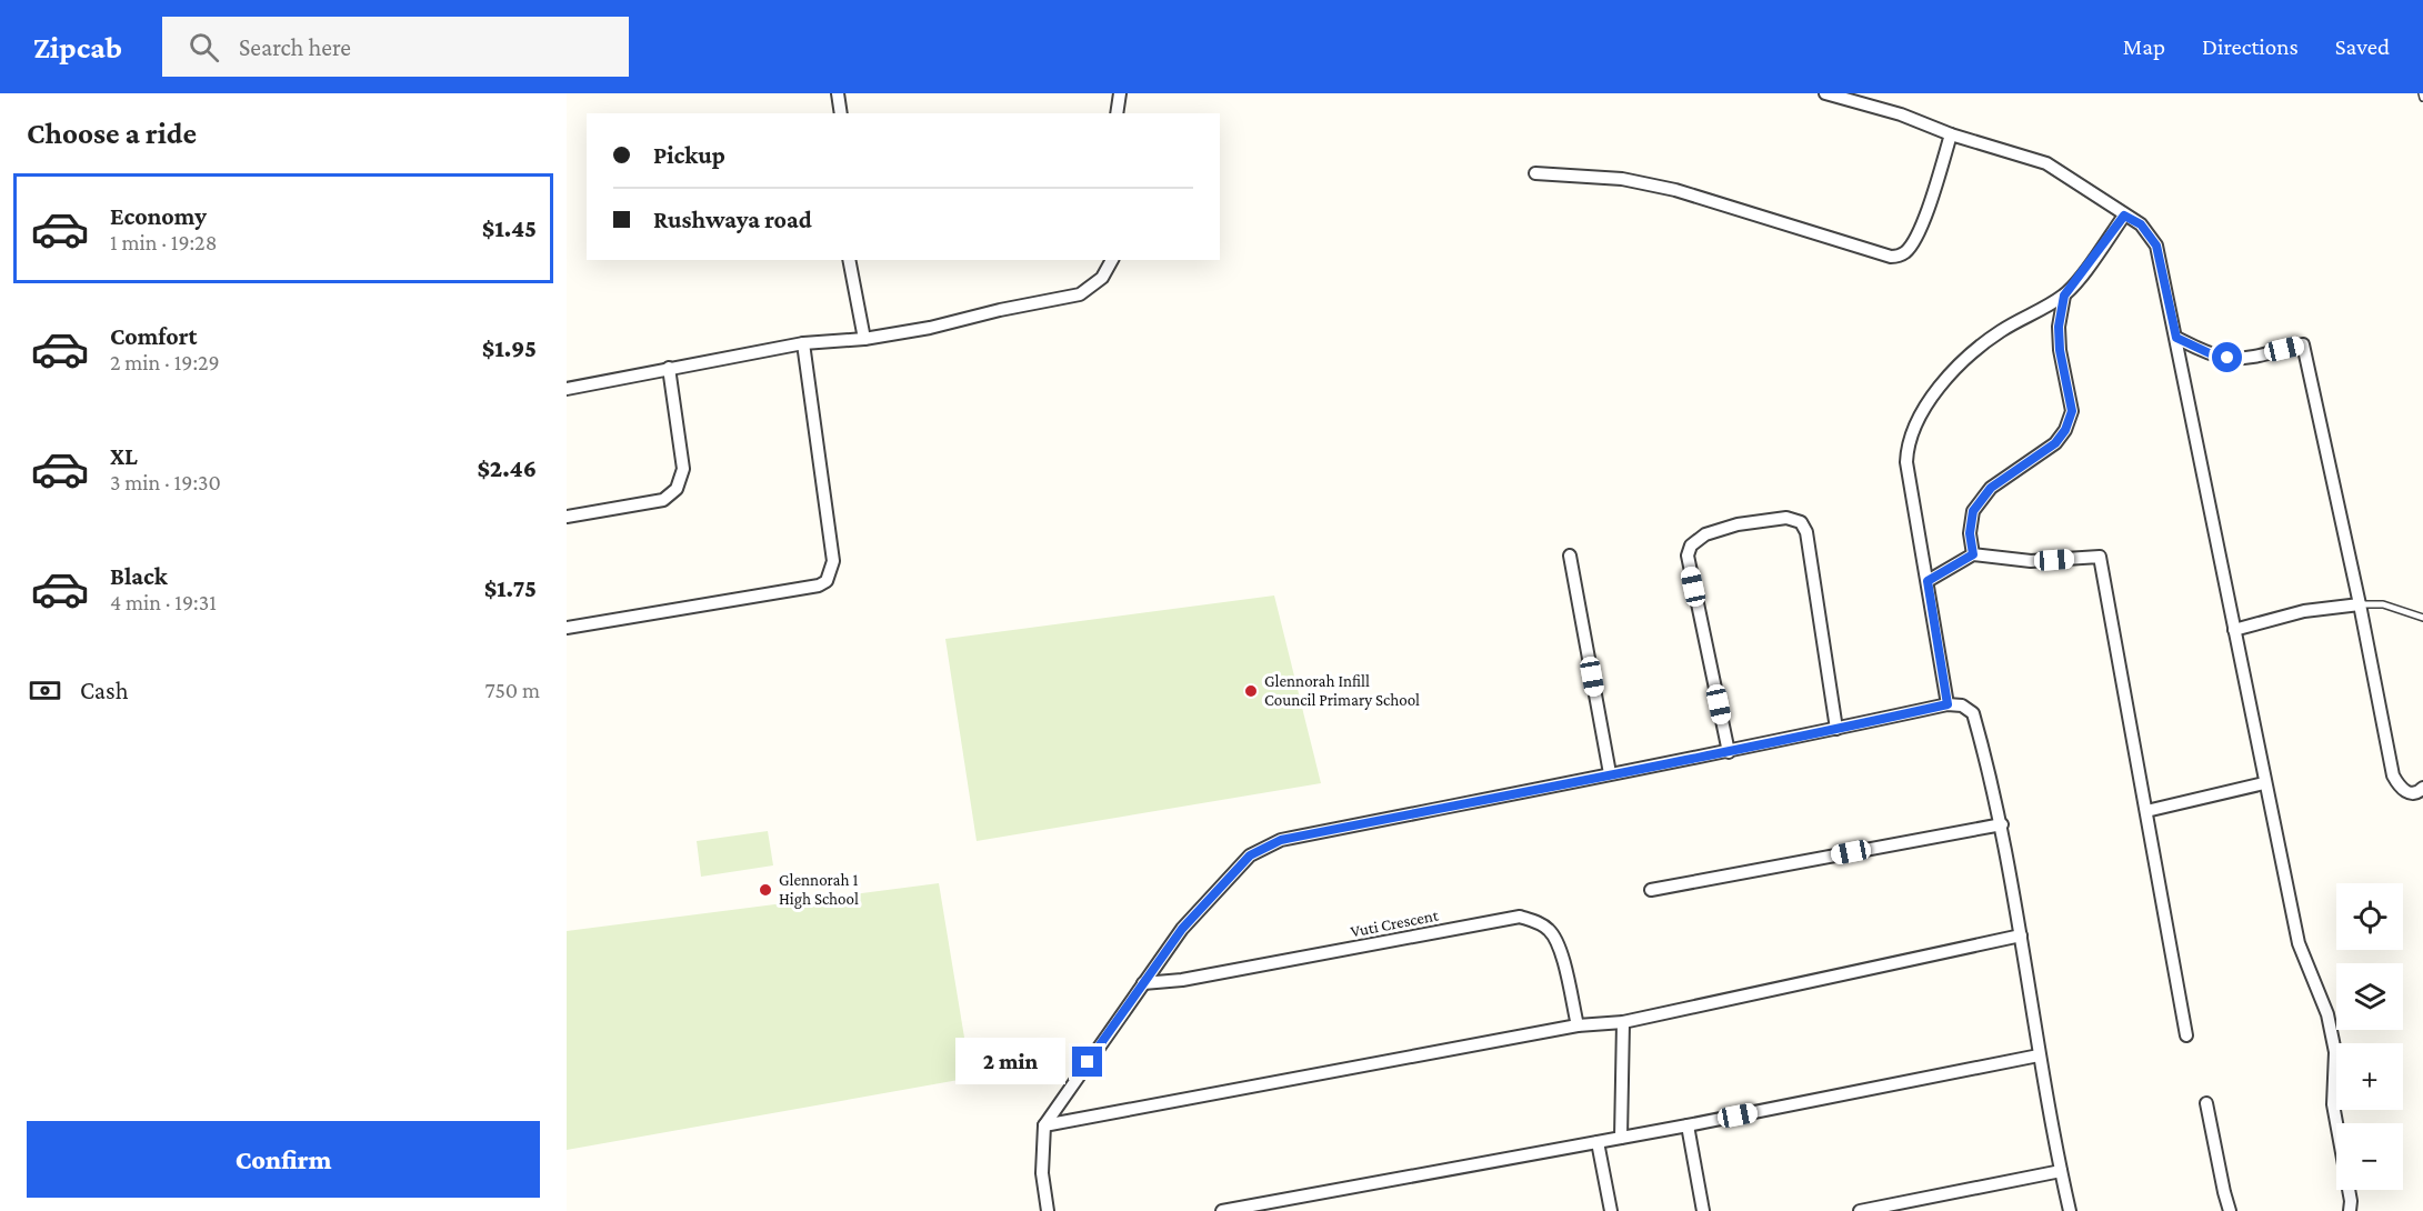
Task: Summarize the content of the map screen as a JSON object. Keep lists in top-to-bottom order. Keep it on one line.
{"streets":{"street":["Vuti Crescent"]},"places":["Glennorah Infill Council Primary School","Glennorah 1 High School"],"page":{"header":"Zipcab","search":"Search here","nav":["Map","Directions","Saved"],"heading":"Choose a ride","banner":["Pickup","Rushwaya road"],"list":[{"name":"Economy","note":"1 min · 19:28","value":"$1.45"},{"name":"Comfort","note":"2 min · 19:29","value":"$1.95"},{"name":"XL","note":"3 min · 19:30","value":"$2.46"},{"name":"Black","note":"4 min · 19:31","value":"$1.75"}],"pay":["Cash","750 m"],"map_buttons":["+","−"],"bubble":"2 min","buttons":"Confirm"}}
